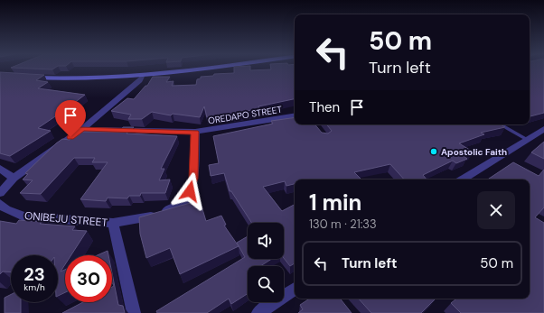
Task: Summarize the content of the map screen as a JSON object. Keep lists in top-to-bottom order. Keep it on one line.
{"streets":{"street":["OREDAPO STREET","ONIBEJU STREET"]},"crossings":[["OREDAPO STREET","ONIBEJU STREET"]],"places":["Apostolic Faith"],"page":{"turn":["50 m","Turn left"],"then":"Then","heading":["1 min","130 m · 21:33"],"list":[{"name":"Turn left","value":"50 m"}],"speed":"23 km/h","limit":"30"}}
